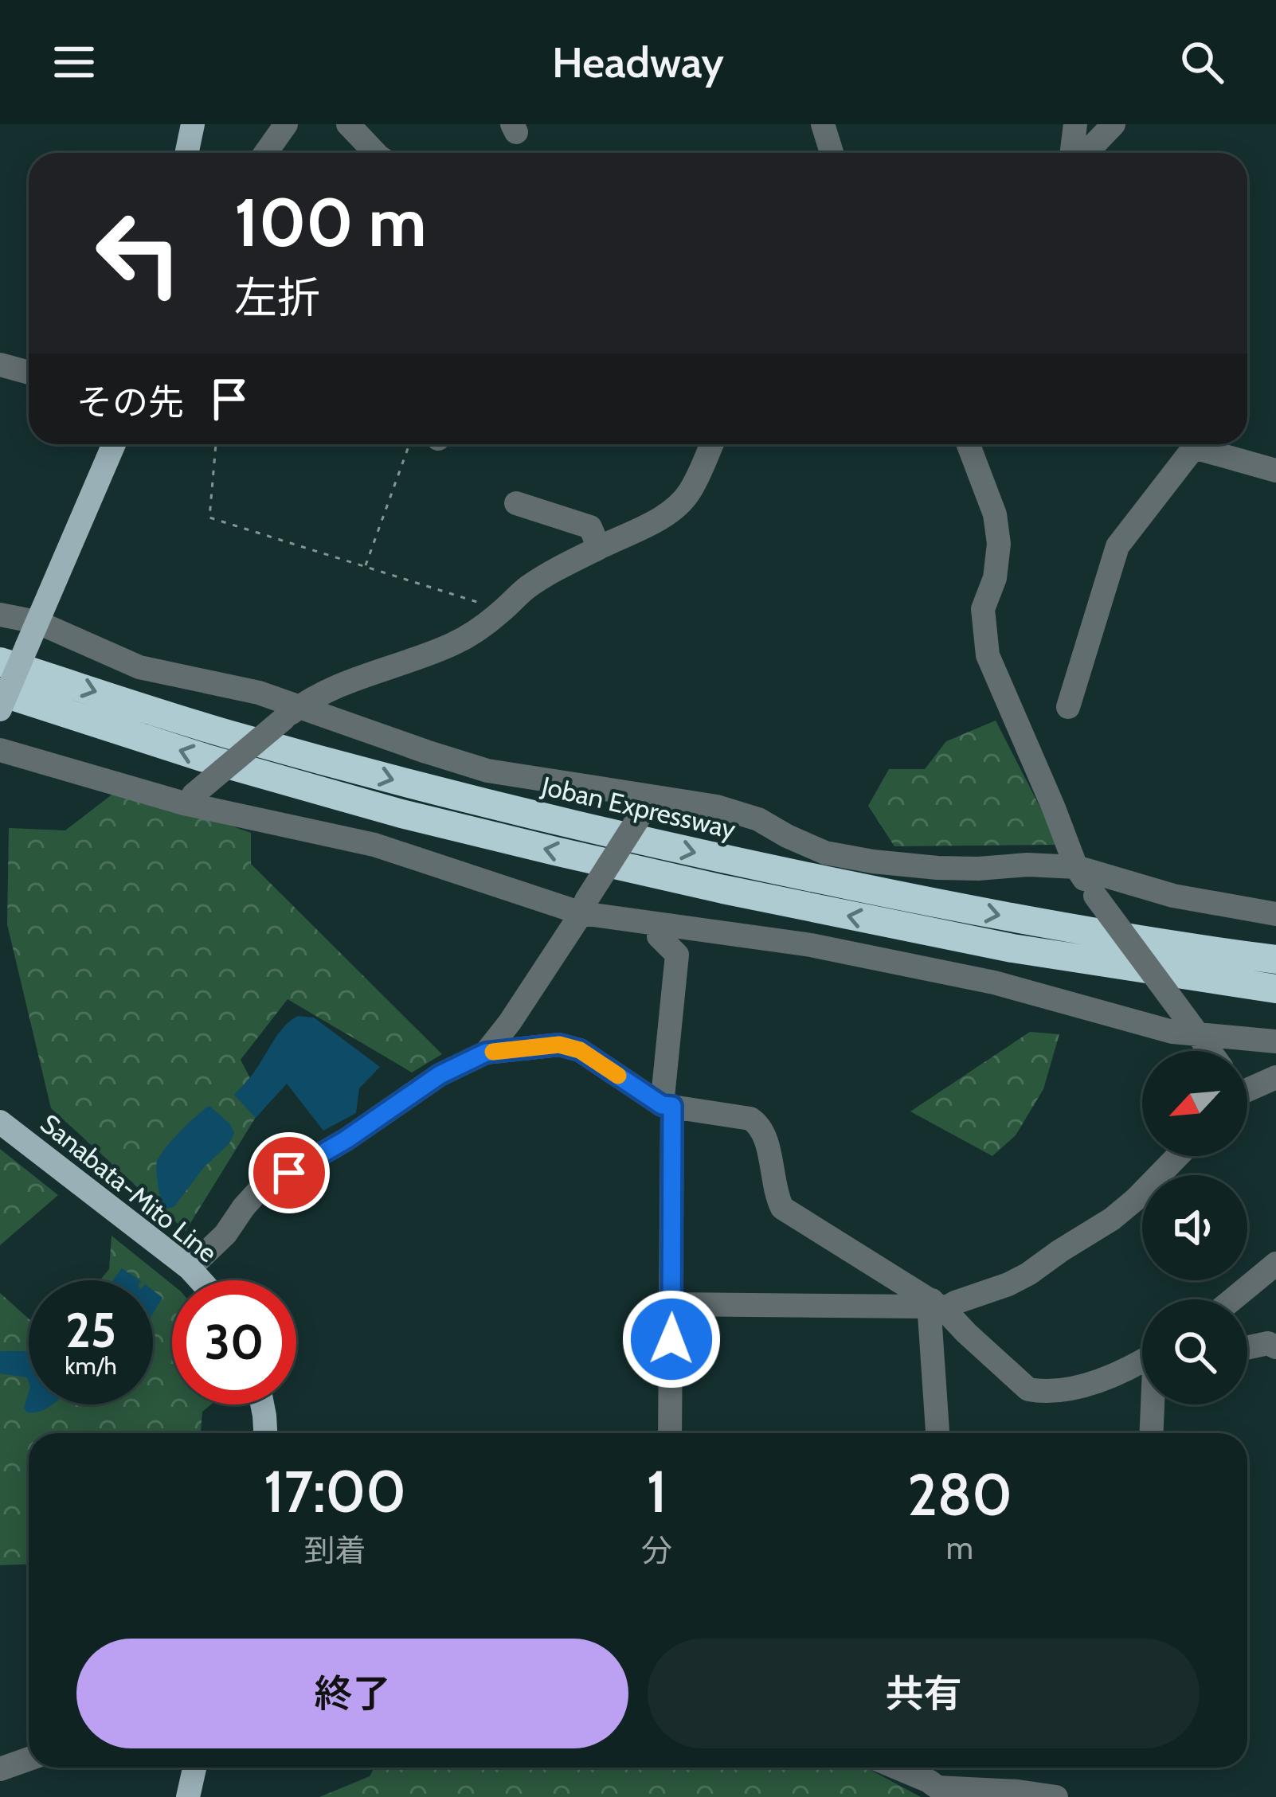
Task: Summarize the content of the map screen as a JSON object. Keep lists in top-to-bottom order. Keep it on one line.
{"streets":{"highway":["Joban Expressway"],"main road":["Sanabata-Mito Line"]},"north":"bottom left","page":{"header":"Headway","turn":["100 m","左折"],"then":"その先","speed":"25 km/h","limit":"30","eta":["17:00","到着","1","分","280","m"],"buttons":["終了","共有"]}}
